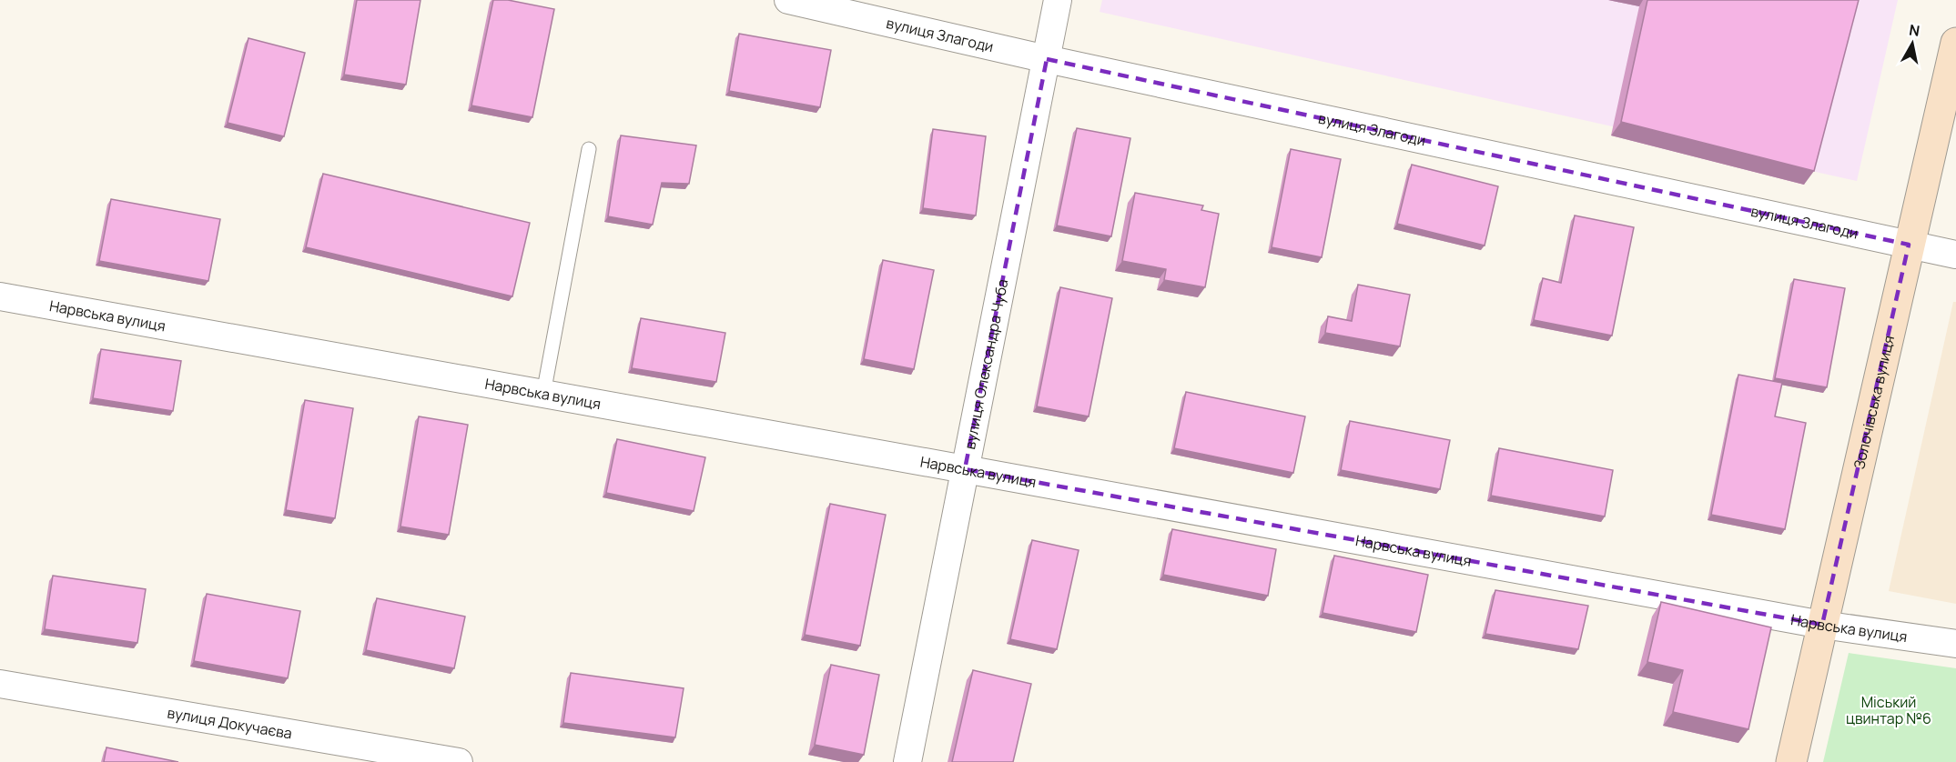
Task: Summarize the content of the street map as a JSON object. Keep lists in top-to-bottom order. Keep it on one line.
{"streets":{"street":["вулиця Злагоди","Нарвська вулиця","вулиця Олександра Чуба","Золочівська вулиця","вулиця Докучаєва"]},"crossings":[["вулиця Злагоди","вулиця Олександра Чуба"],["вулиця Злагоди","Золочівська вулиця"],["Нарвська вулиця","вулиця Олександра Чуба"],["Нарвська вулиця","Золочівська вулиця"]],"parks":["Міський цвинтар №6"],"north":"top"}
